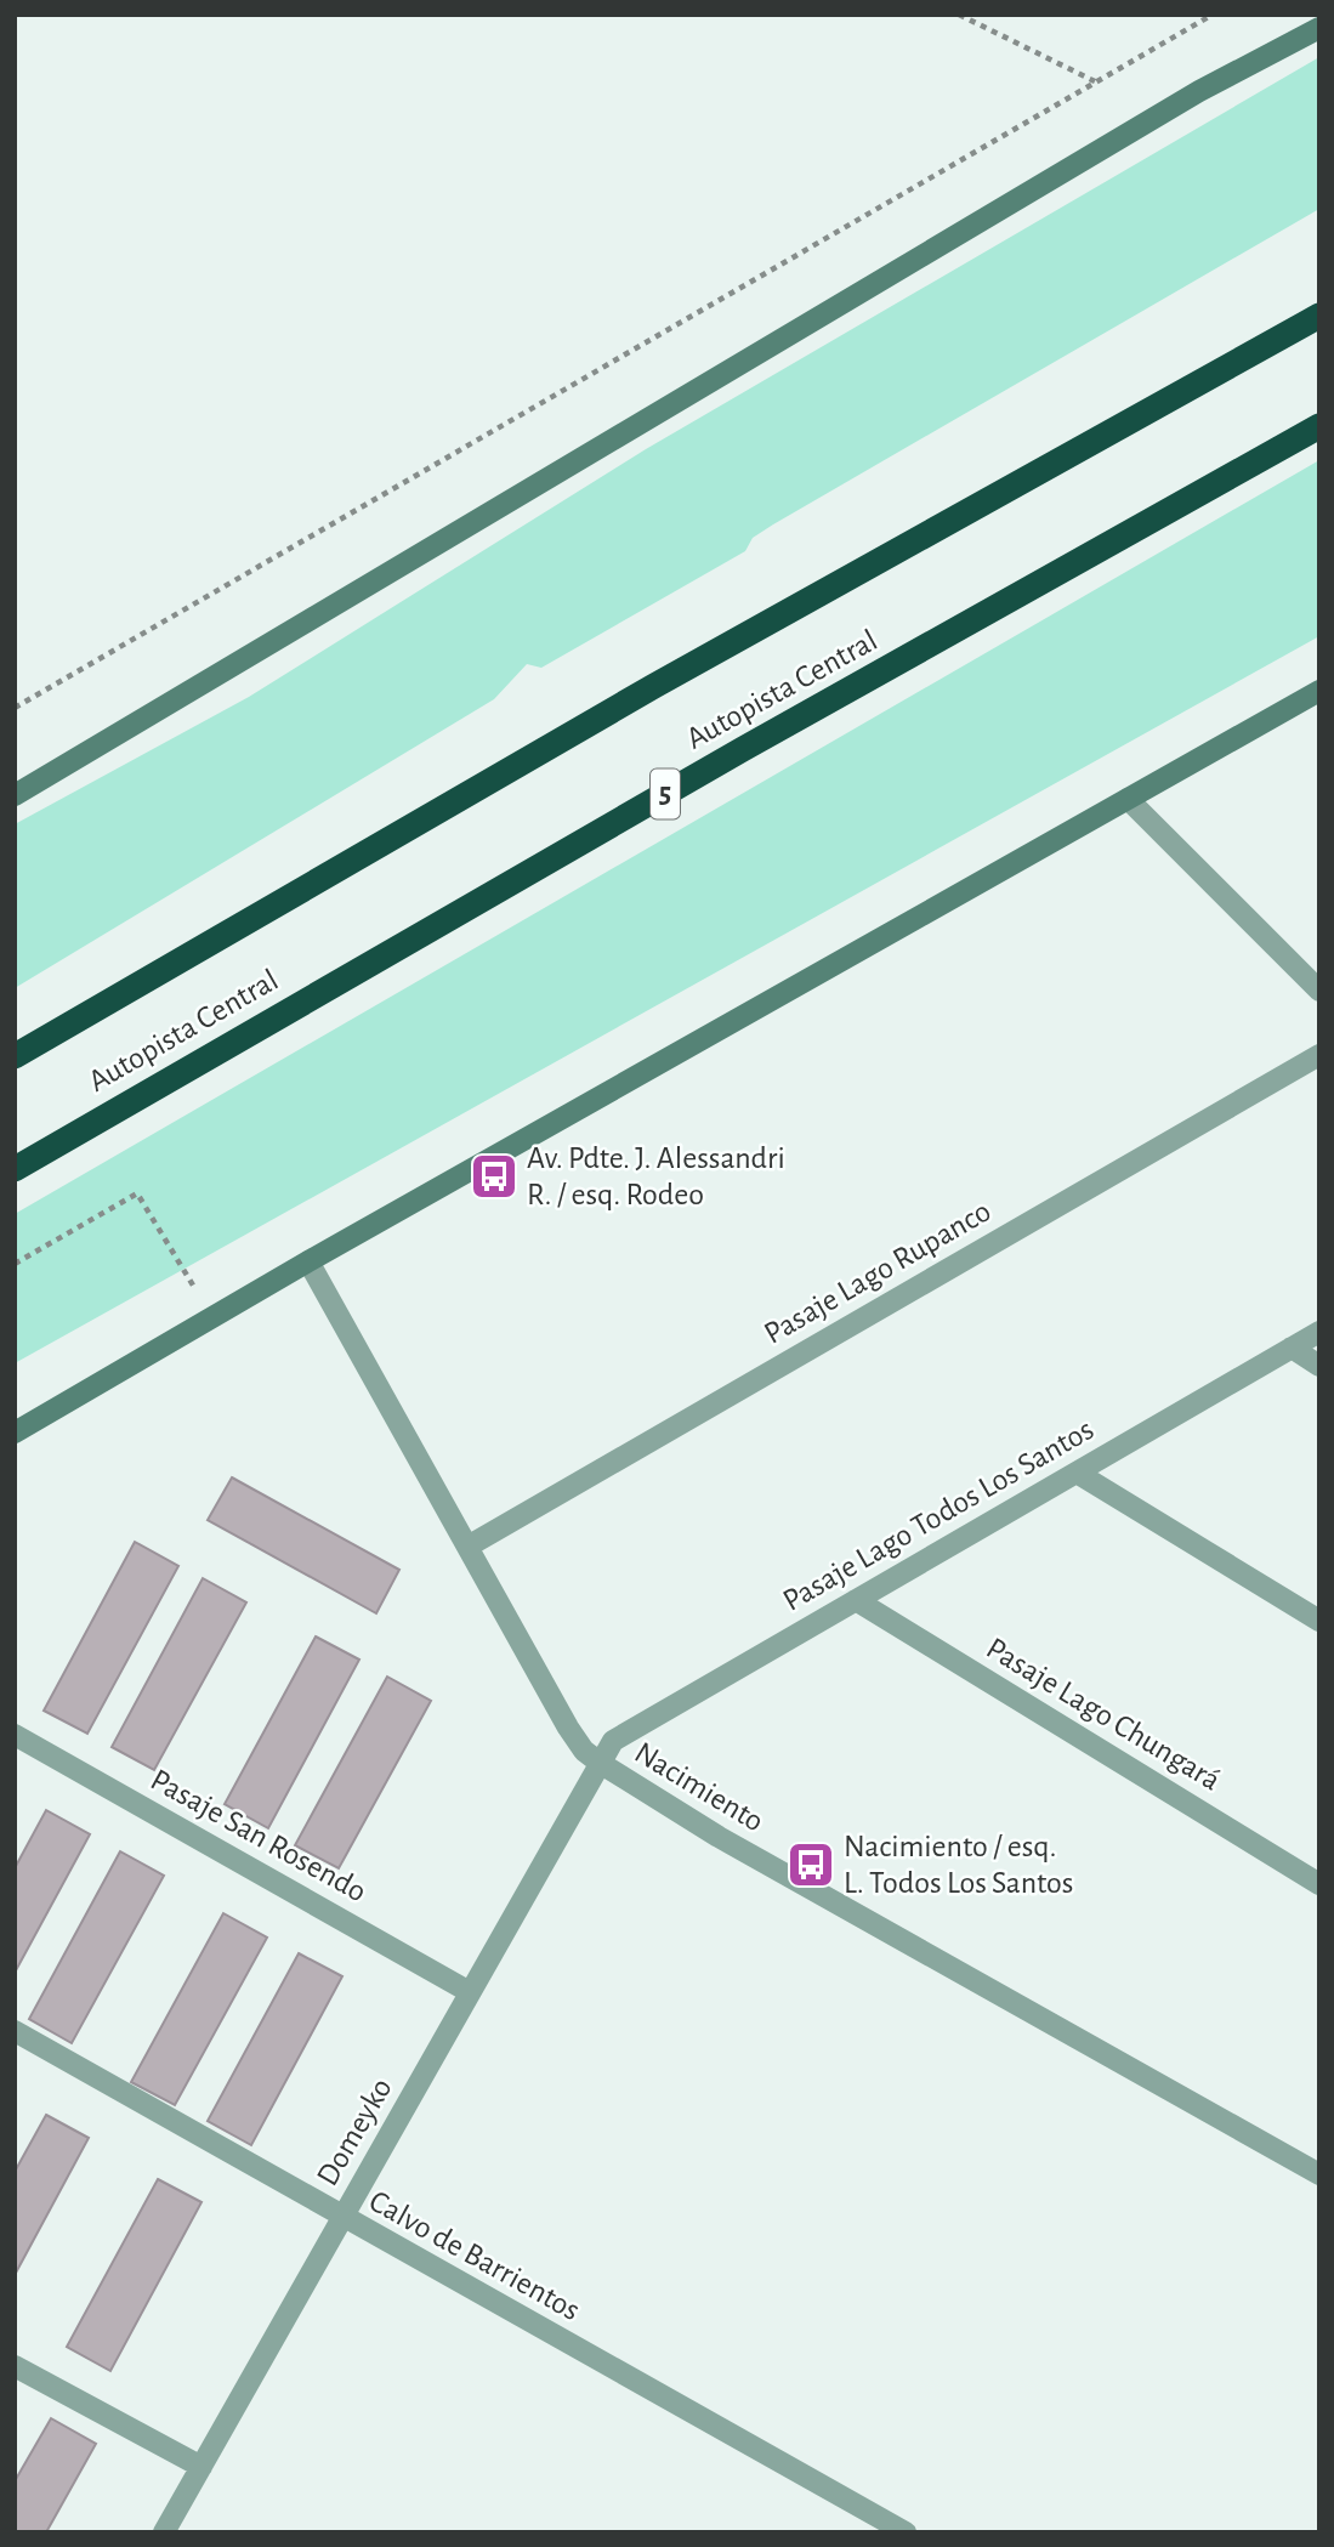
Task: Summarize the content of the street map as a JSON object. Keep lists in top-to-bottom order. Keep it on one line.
{"streets":{"highway":["Autopista Central","5"],"street":["Pasaje Lago Rupanco","Pasaje Lago Todos Los Santos","Pasaje Lago Chungará","Nacimiento","Pasaje San Rosendo","Domeyko","Calvo de Barrientos"]},"crossings":[["Pasaje Lago Rupanco","Nacimiento"],["Pasaje Lago Todos Los Santos","Pasaje Lago Chungará"],["Pasaje Lago Todos Los Santos","Nacimiento"],["Pasaje Lago Todos Los Santos","Domeyko"],["Nacimiento","Domeyko"],["Pasaje San Rosendo","Domeyko"],["Domeyko","Calvo de Barrientos"]],"places":{"bus stop":["Av. Pdte. J. Alessandri R. / esq. Rodeo","Nacimiento / esq. L. Todos Los Santos"]}}
